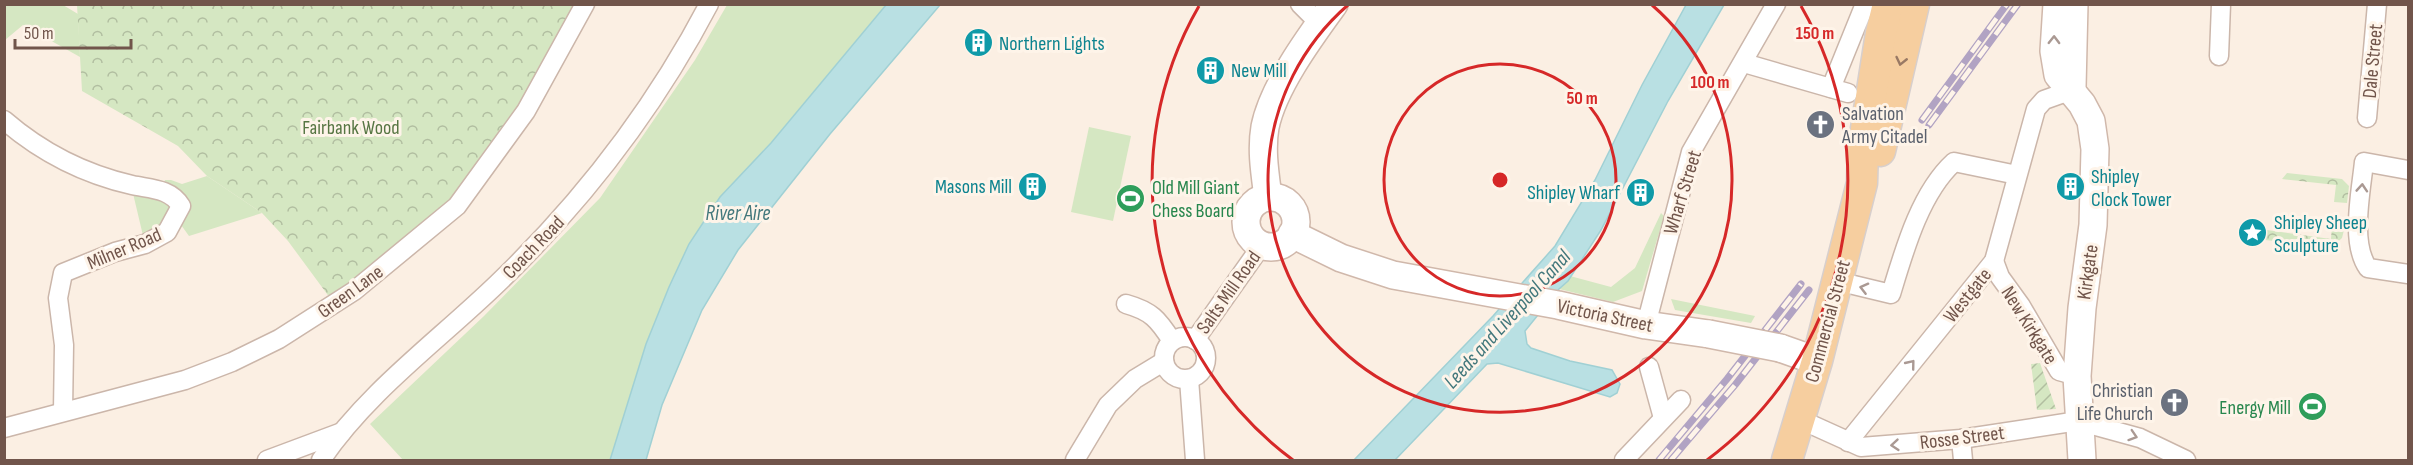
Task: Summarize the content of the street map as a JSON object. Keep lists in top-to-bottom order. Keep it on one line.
{"streets":{"main road":["Commercial Street"],"street":["Dale Street","Wharf Street","Coach Road","Milner Road","Kirkgate","Green Lane","Salts Mill Road","Westgate","Victoria Street","New Kirkgate","Rosse Street"]},"crossings":[["Wharf Street","Victoria Street"],["Milner Road","Green Lane"],["Kirkgate","Westgate"],["Kirkgate","New Kirkgate"],["Kirkgate","Rosse Street"],["Salts Mill Road","Victoria Street"],["Westgate","New Kirkgate"],["Westgate","Rosse Street"],["Victoria Street","Commercial Street"]],"one_way":["Westgate","Rosse Street"],"water":["River Aire","Leeds and Liverpool Canal"],"parks":["Fairbank Wood"],"places":{"building":["Northern Lights","New Mill","Masons Mill","Shipley Clock Tower","Shipley Wharf"],"church":["Salvation Army Citadel","Christian Life Church"],"sports":["Old Mill Giant Chess Board","Energy Mill"],"place":["Shipley Sheep Sculpture"]},"scale_bar":"50 m","rings":["150 m","100 m","50 m"]}
